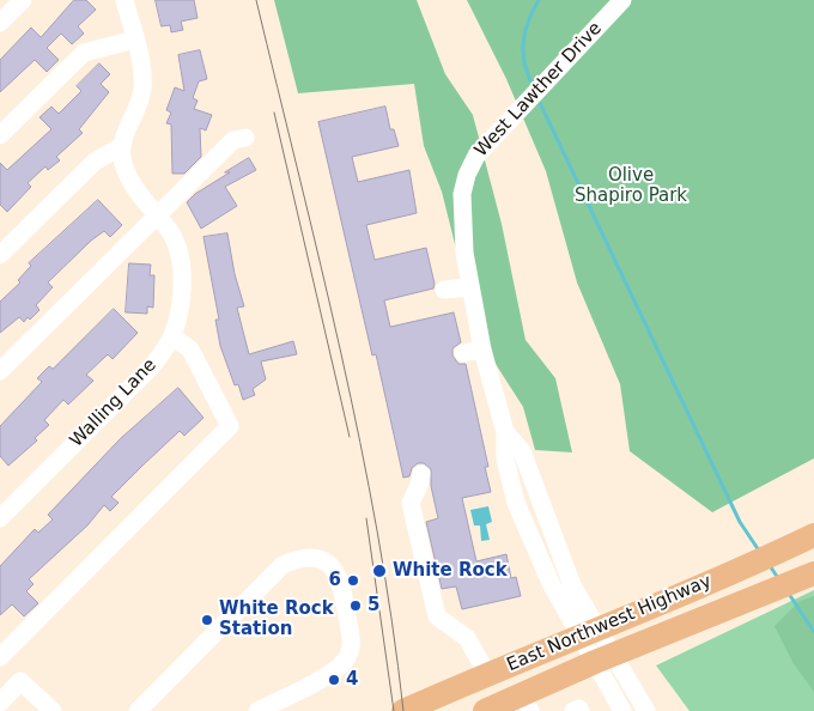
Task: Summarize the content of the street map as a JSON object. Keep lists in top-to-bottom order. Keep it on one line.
{"streets":{"main road":["East Northwest Highway"],"street":["West Lawther Drive","Walling Lane"]},"crossings":[["West Lawther Drive","East Northwest Highway"]],"parks":["Olive Shapiro Park"],"places":["White Rock","6","5","White Rock Station","4"]}
